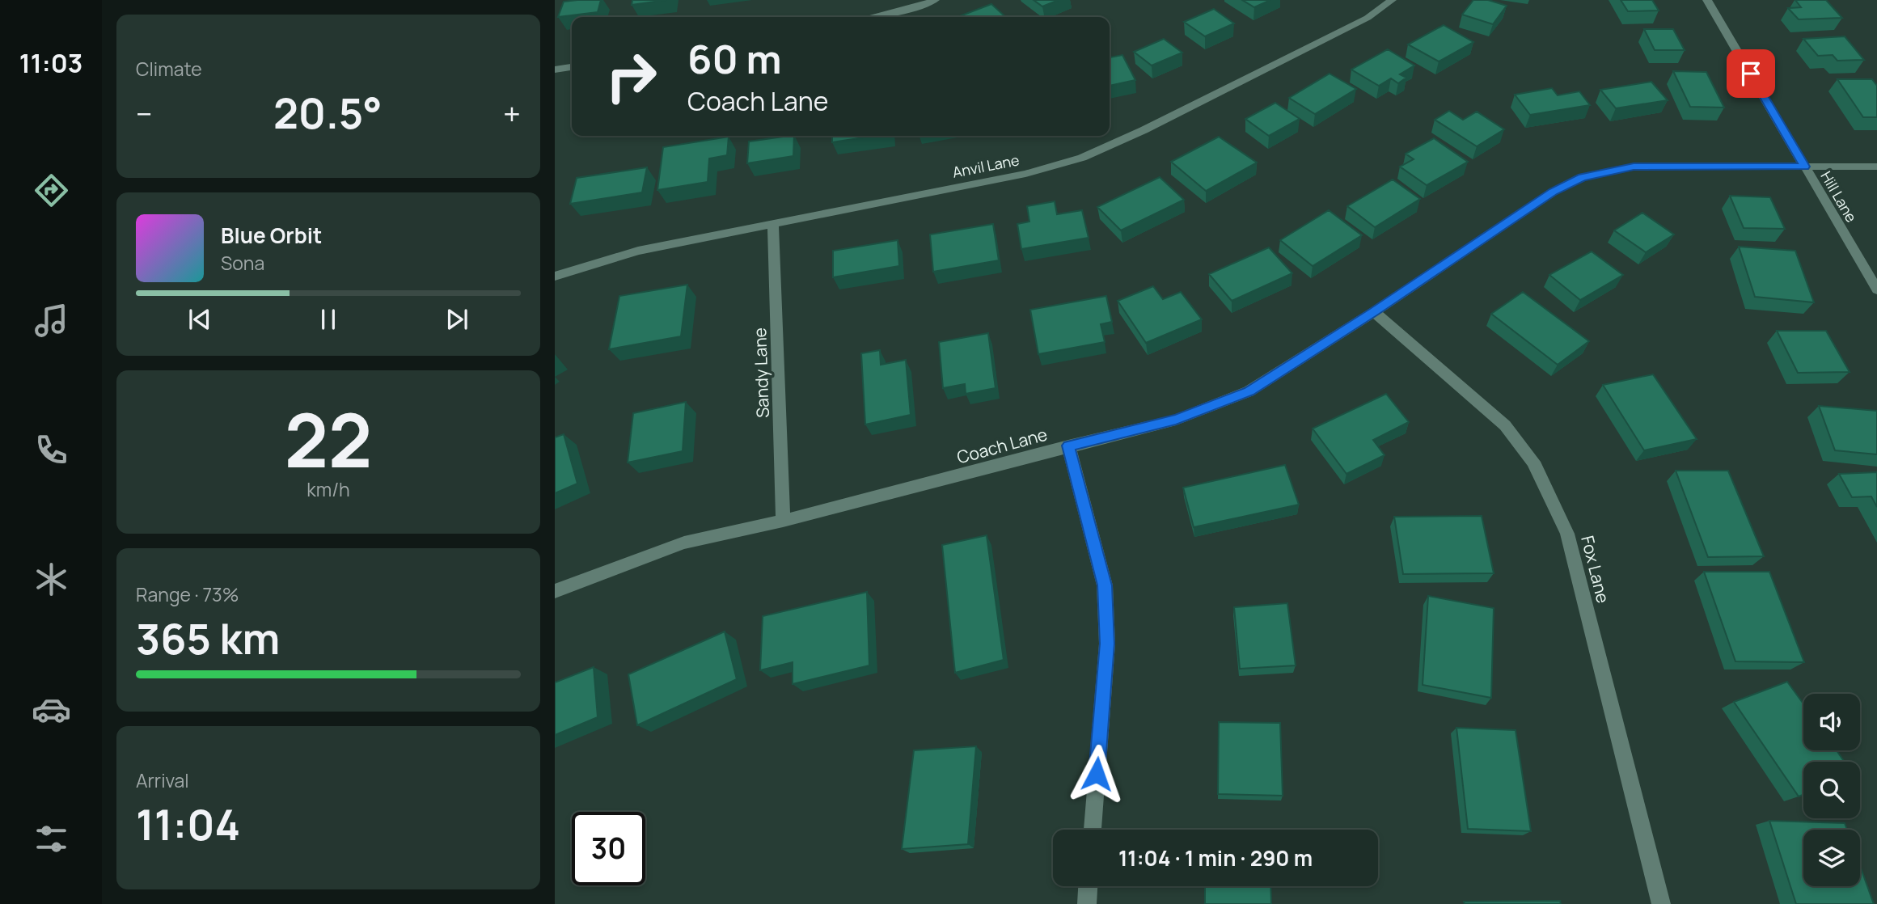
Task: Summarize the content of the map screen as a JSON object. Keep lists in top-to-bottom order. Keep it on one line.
{"streets":{"street":["Anvil Lane","Hill Lane","Sandy Lane","Coach Lane","Fox Lane"]},"crossings":[["Anvil Lane","Sandy Lane"],["Hill Lane","Coach Lane"],["Sandy Lane","Coach Lane"],["Coach Lane","Fox Lane"]],"page":{"tabs":"11:03","tile":["Climate",["22","km/h"],["Range · 73%","365 km"],["Arrival","11:04"]],"turn":["60 m","Coach Lane"],"heat":["−","20.5°","+"],"song":["Blue Orbit","Sona"],"limit":"30","trip":"11:04 · 1 min · 290 m"}}
